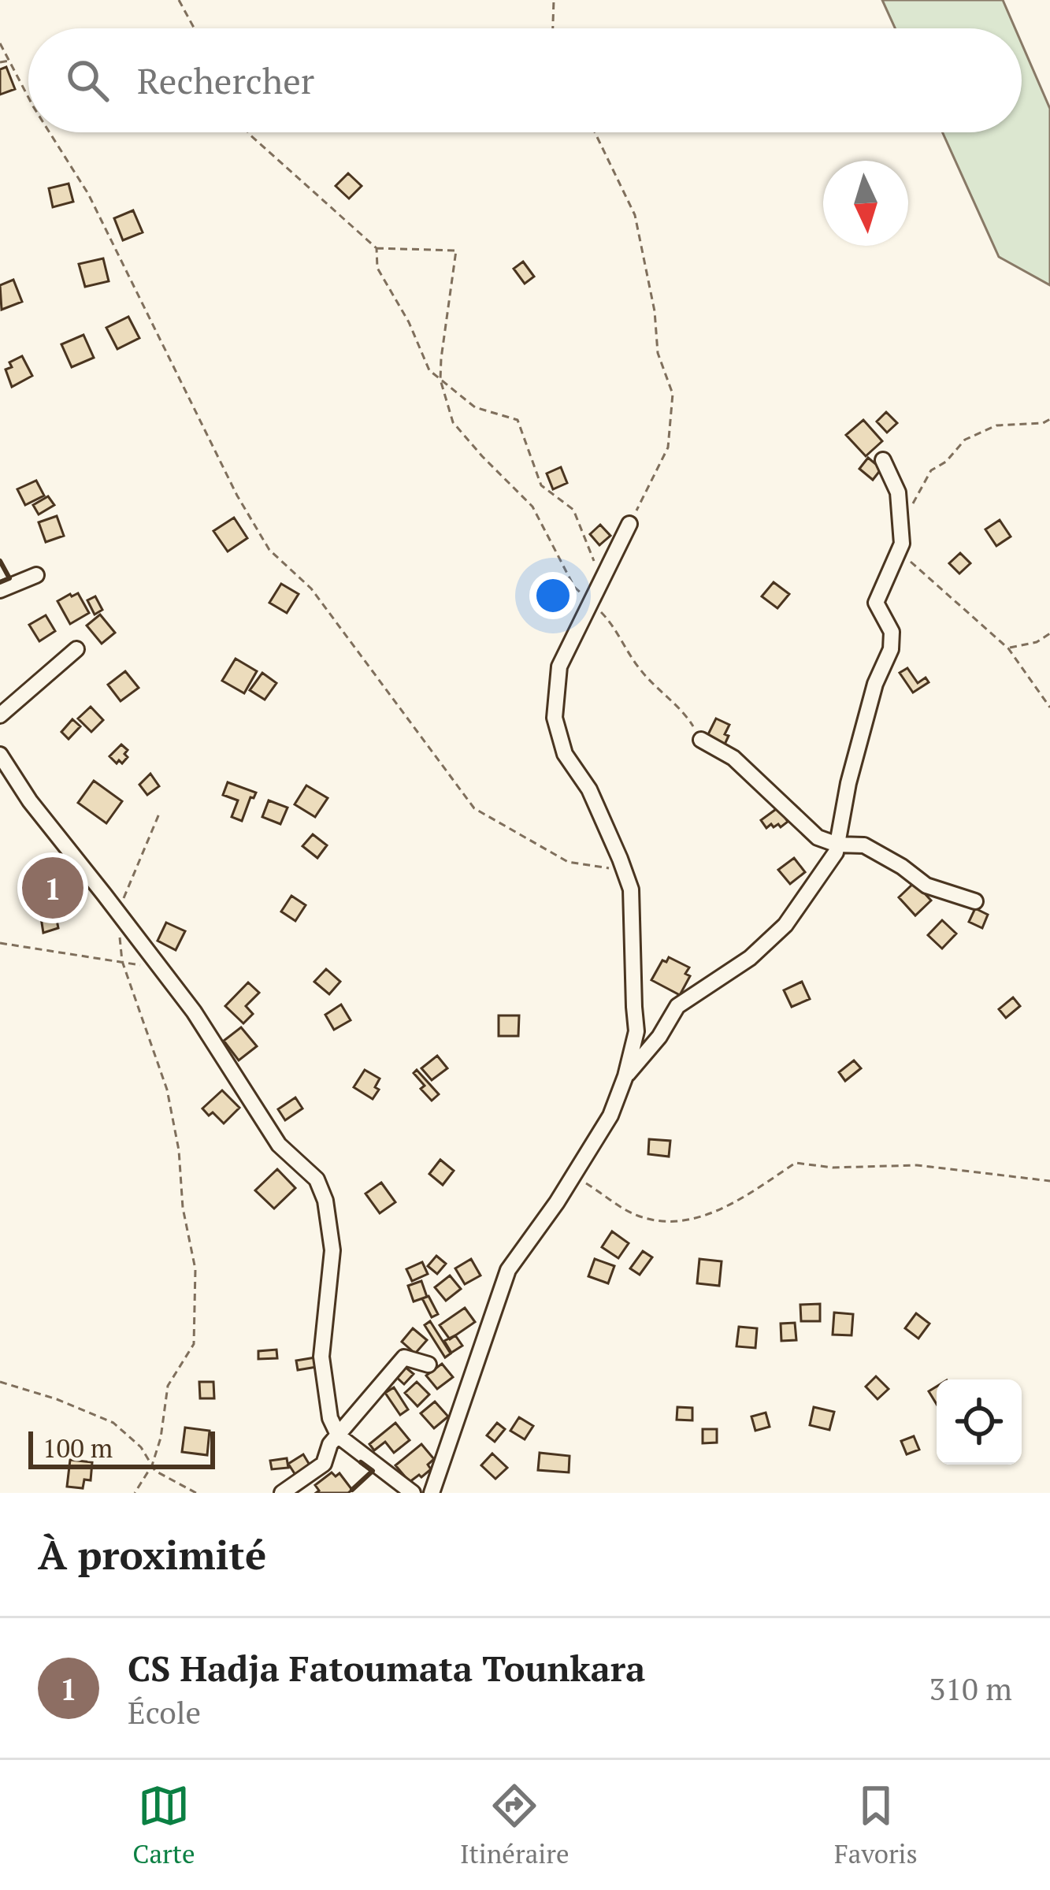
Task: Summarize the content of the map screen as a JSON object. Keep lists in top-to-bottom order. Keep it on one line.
{"scale_bar":"100 m","north":"bottom","page":{"search":"Rechercher","pins":"1","scale":"100 m","heading":"À proximité","list":[{"mark":"1","name":"CS Hadja Fatoumata Tounkara","note":"École","value":"310 m"}],"nav":["Carte","Itinéraire","Favoris"]}}
